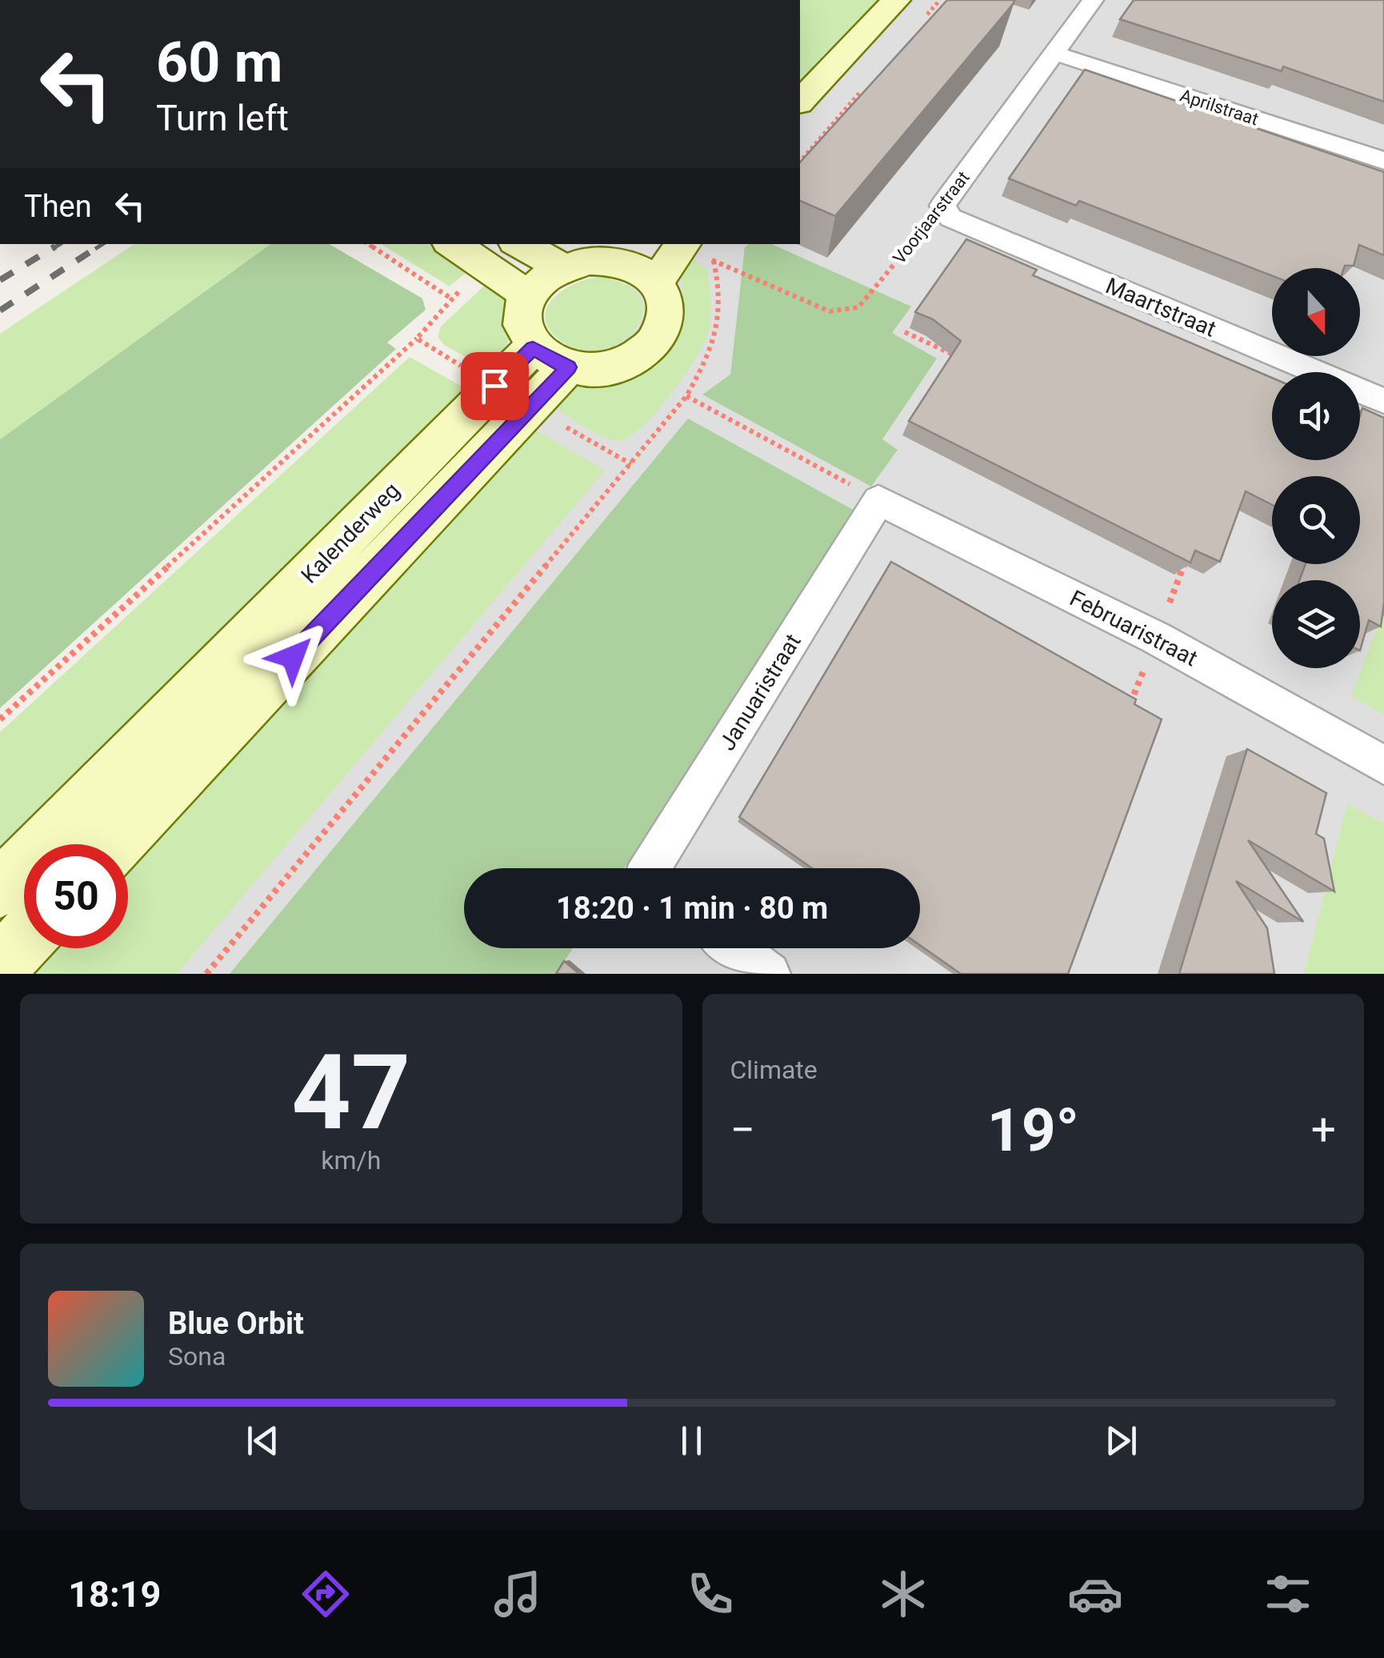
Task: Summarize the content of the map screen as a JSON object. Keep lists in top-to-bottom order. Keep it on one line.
{"streets":{"main road":["Kalenderweg"],"street":["Aprilstraat","Voorjaarstraat","Maartstraat","Februaristraat","Januaristraat"]},"crossings":[["Aprilstraat","Voorjaarstraat"],["Voorjaarstraat","Maartstraat"],["Februaristraat","Januaristraat"]],"north":"bottom","page":{"turn":["60 m","Turn left"],"then":"Then","limit":"50","trip":"18:20 · 1 min · 80 m","tile":[["47","km/h"],"Climate"],"heat":["−","19°","+"],"song":["Blue Orbit","Sona"],"tabs":"18:19"}}
